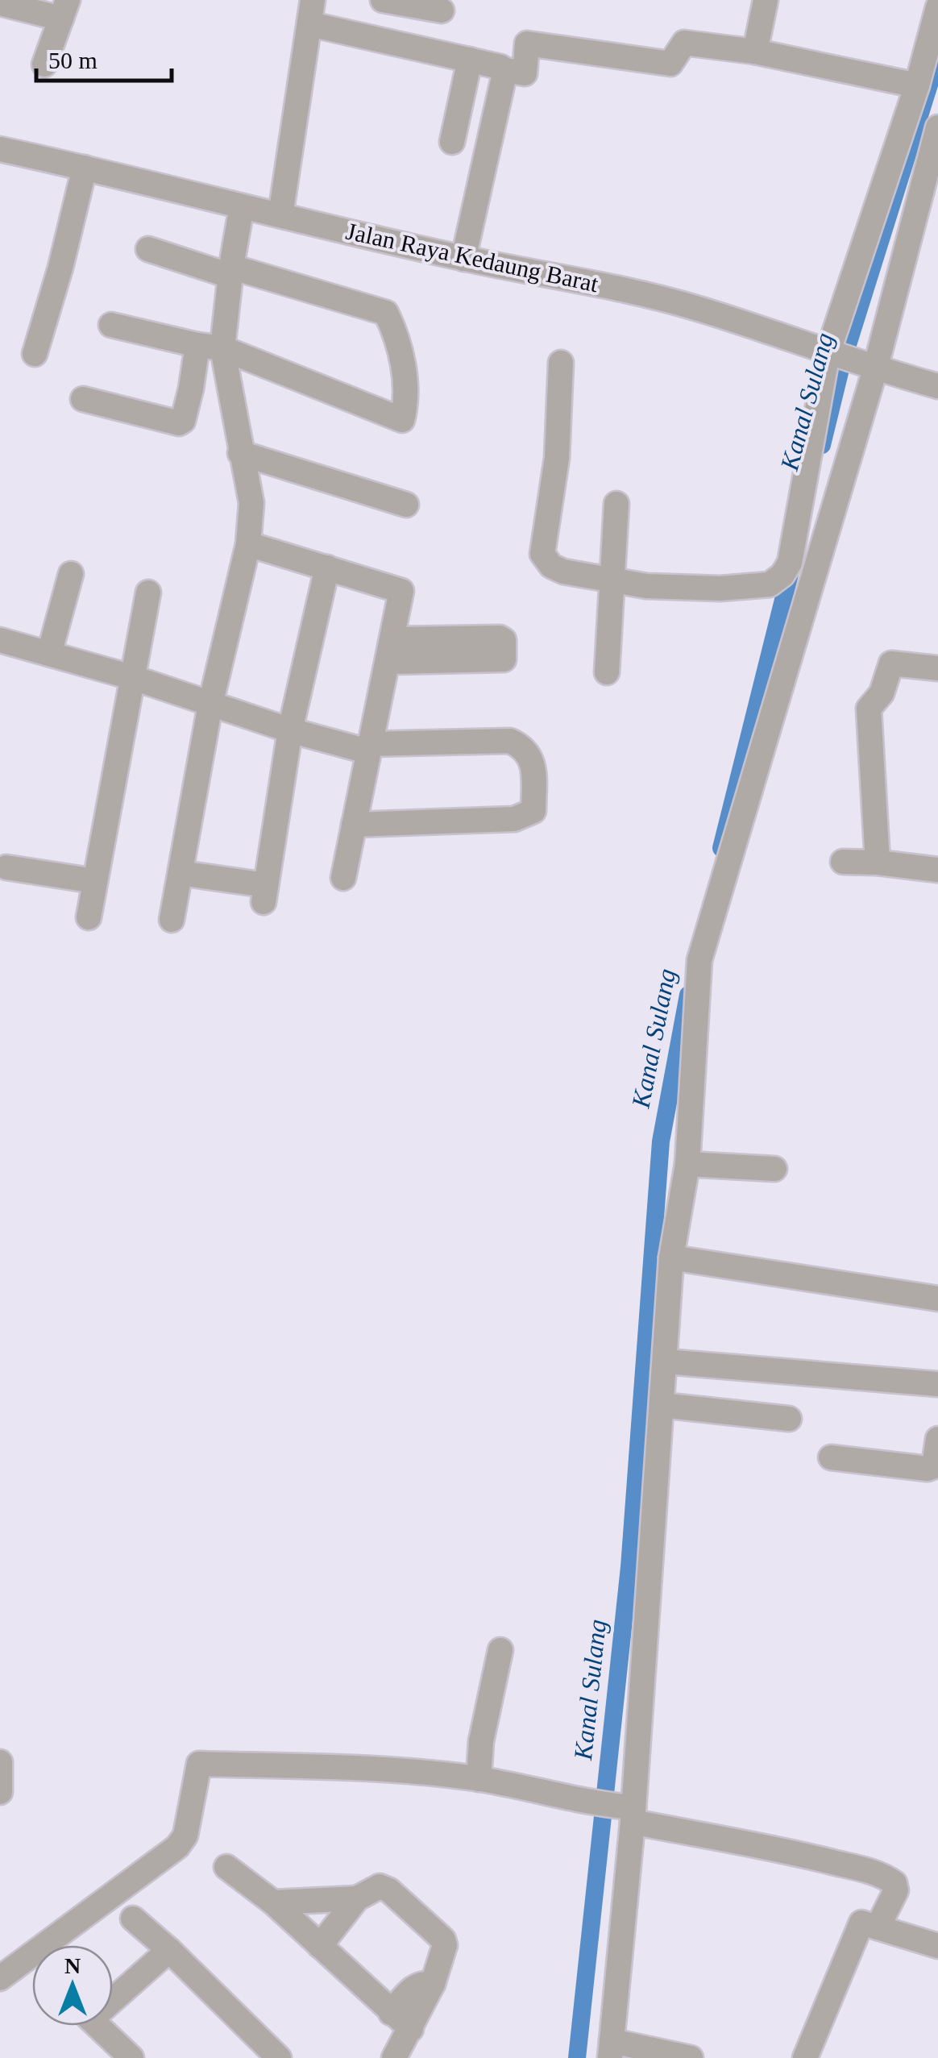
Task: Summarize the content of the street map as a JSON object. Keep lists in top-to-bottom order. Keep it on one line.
{"streets":{"street":["Jalan Raya Kedaung Barat"]},"water":["Kanal Sulang"],"scale_bar":"50 m","north":"top"}
